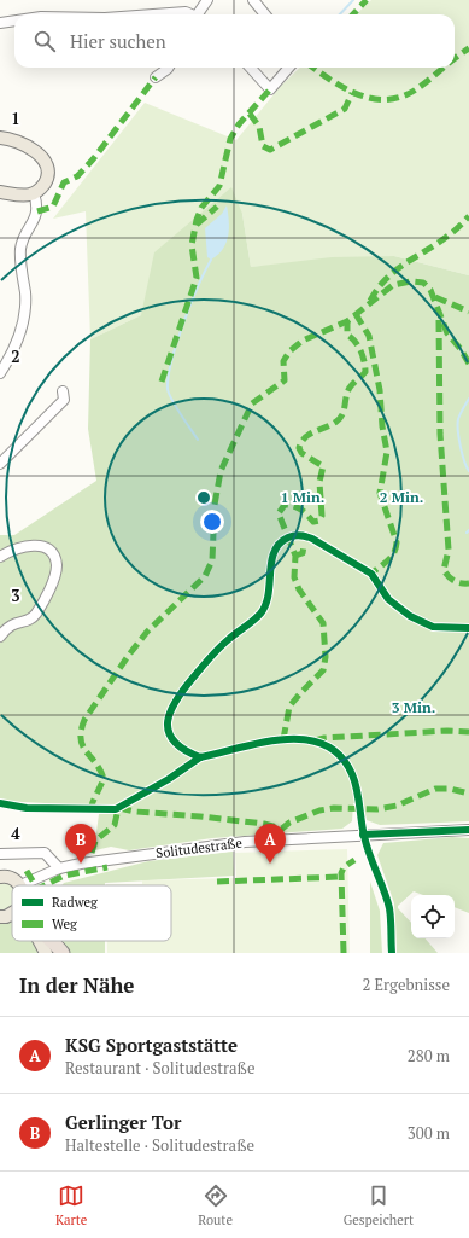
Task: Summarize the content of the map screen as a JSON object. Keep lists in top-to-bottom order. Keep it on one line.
{"streets":{"street":["Solitudestraße"]},"legend":["Radweg","Weg"],"page":{"search":"Hier suchen","pins":["A","B"],"heading":["In der Nähe","2 Ergebnisse"],"list":[{"mark":"A","name":"KSG Sportgaststätte","note":"Restaurant · Solitudestraße","value":"280 m"},{"mark":"B","name":"Gerlinger Tor","note":"Haltestelle · Solitudestraße","value":"300 m"}],"nav":["Karte","Route","Gespeichert"]},"grid":{"rows":["1","2","3","4"]},"rings":["1 Min.","2 Min.","3 Min."]}
